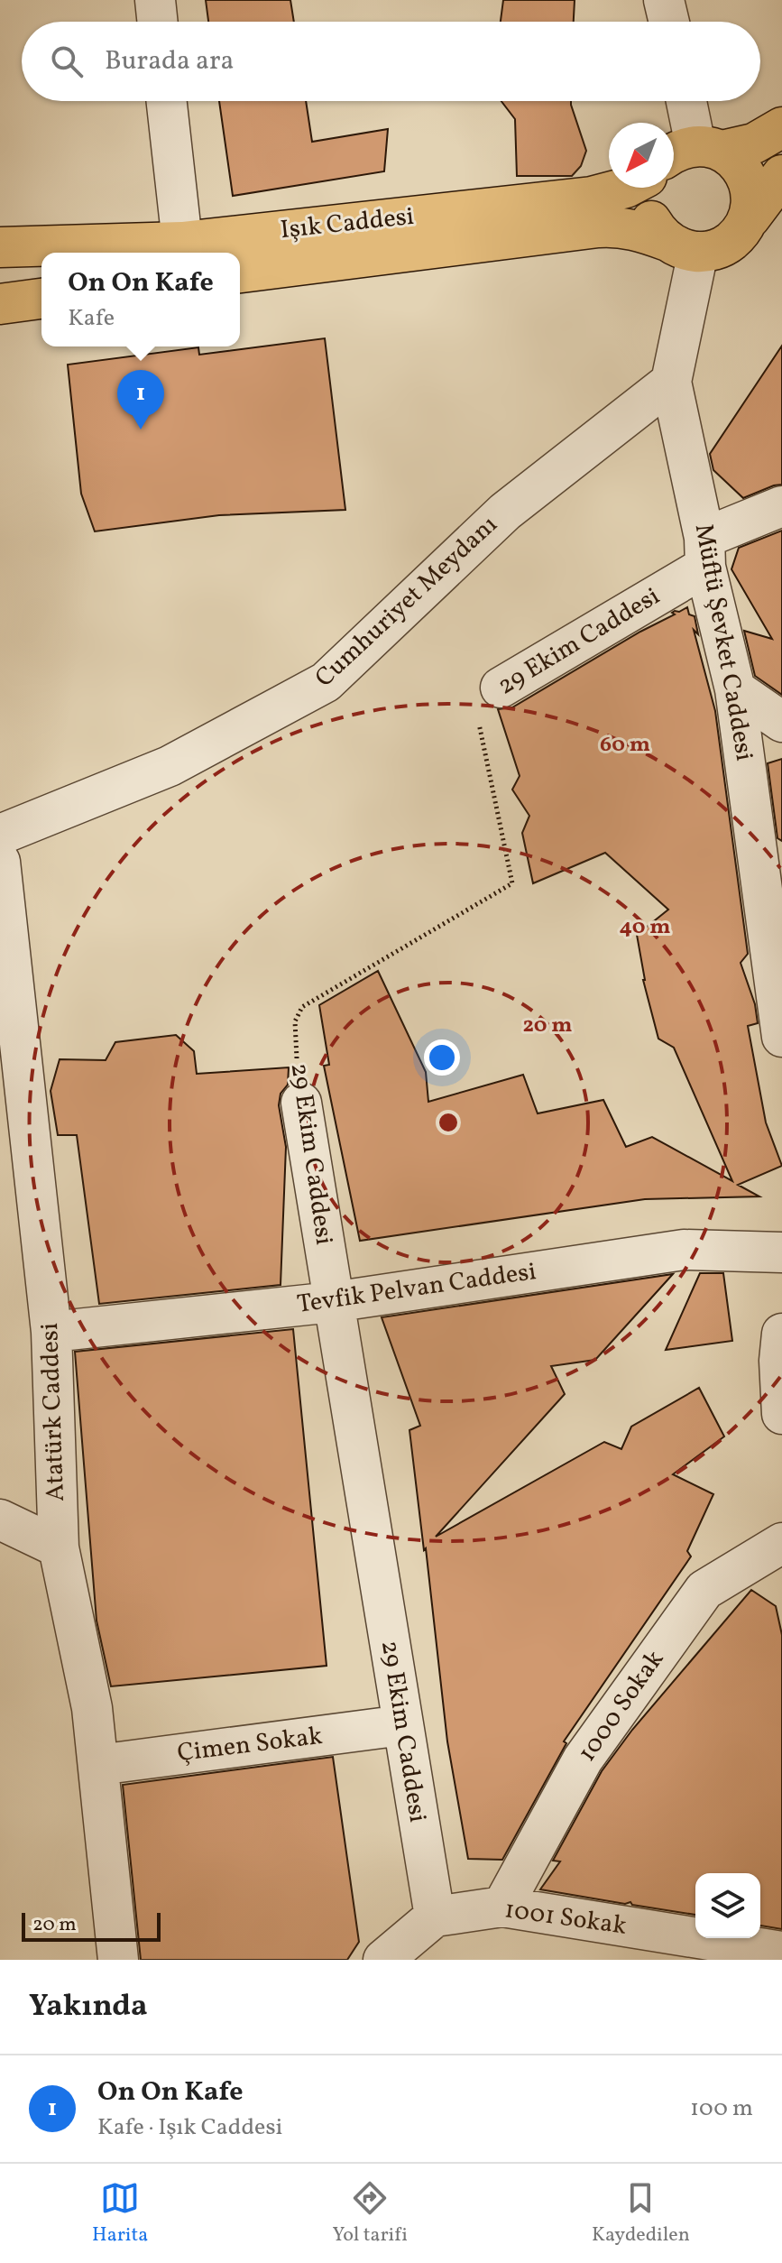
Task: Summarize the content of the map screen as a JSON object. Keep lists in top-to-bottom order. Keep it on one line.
{"streets":{"main road":["Işık Caddesi"],"street":["Cumhuriyet Meydanı","29 Ekim Caddesi","Müftü Şevket Caddesi","Tevfik Pelvan Caddesi","Atatürk Caddesi","1000 Sokak","Çimen Sokak","1001 Sokak"]},"crossings":[["Işık Caddesi","Müftü Şevket Caddesi"],["Cumhuriyet Meydanı","Müftü Şevket Caddesi"],["29 Ekim Caddesi","Müftü Şevket Caddesi"],["29 Ekim Caddesi","Tevfik Pelvan Caddesi"],["29 Ekim Caddesi","Çimen Sokak"],["29 Ekim Caddesi","1001 Sokak"],["Tevfik Pelvan Caddesi","Atatürk Caddesi"],["Atatürk Caddesi","Çimen Sokak"],["1000 Sokak","1001 Sokak"]],"scale_bar":"20 m","north":"bottom left","page":{"search":"Burada ara","popup":["On On Kafe","Kafe"],"pins":"1","scale":"20 m","heading":"Yakında","list":[{"mark":"1","name":"On On Kafe","note":"Kafe · Işık Caddesi","value":"100 m"}],"nav":["Harita","Yol tarifi","Kaydedilen"]},"rings":["60 m","40 m","20 m"]}
